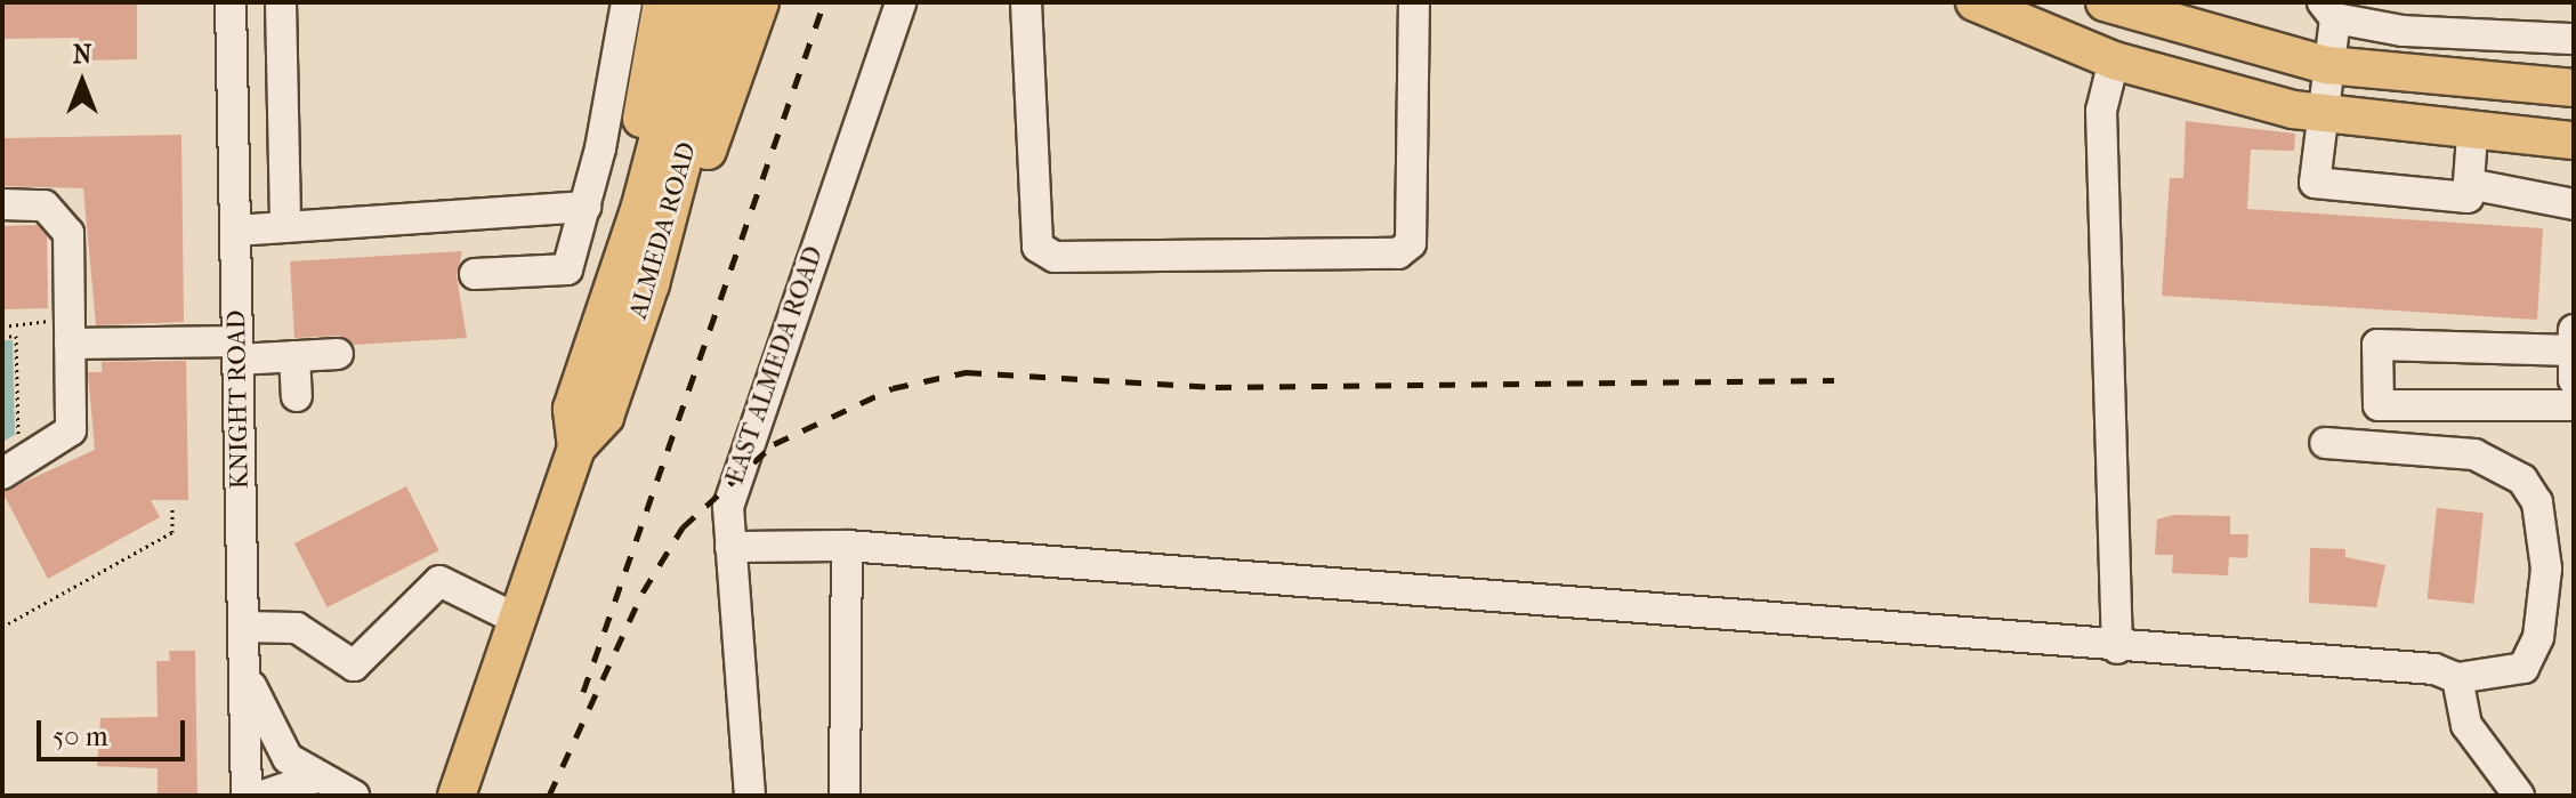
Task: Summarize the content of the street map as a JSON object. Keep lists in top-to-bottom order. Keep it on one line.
{"streets":{"main road":["ALMEDA ROAD"],"street":["EAST ALMEDA ROAD","KNIGHT ROAD"]},"scale_bar":"50 m","north":"top"}
